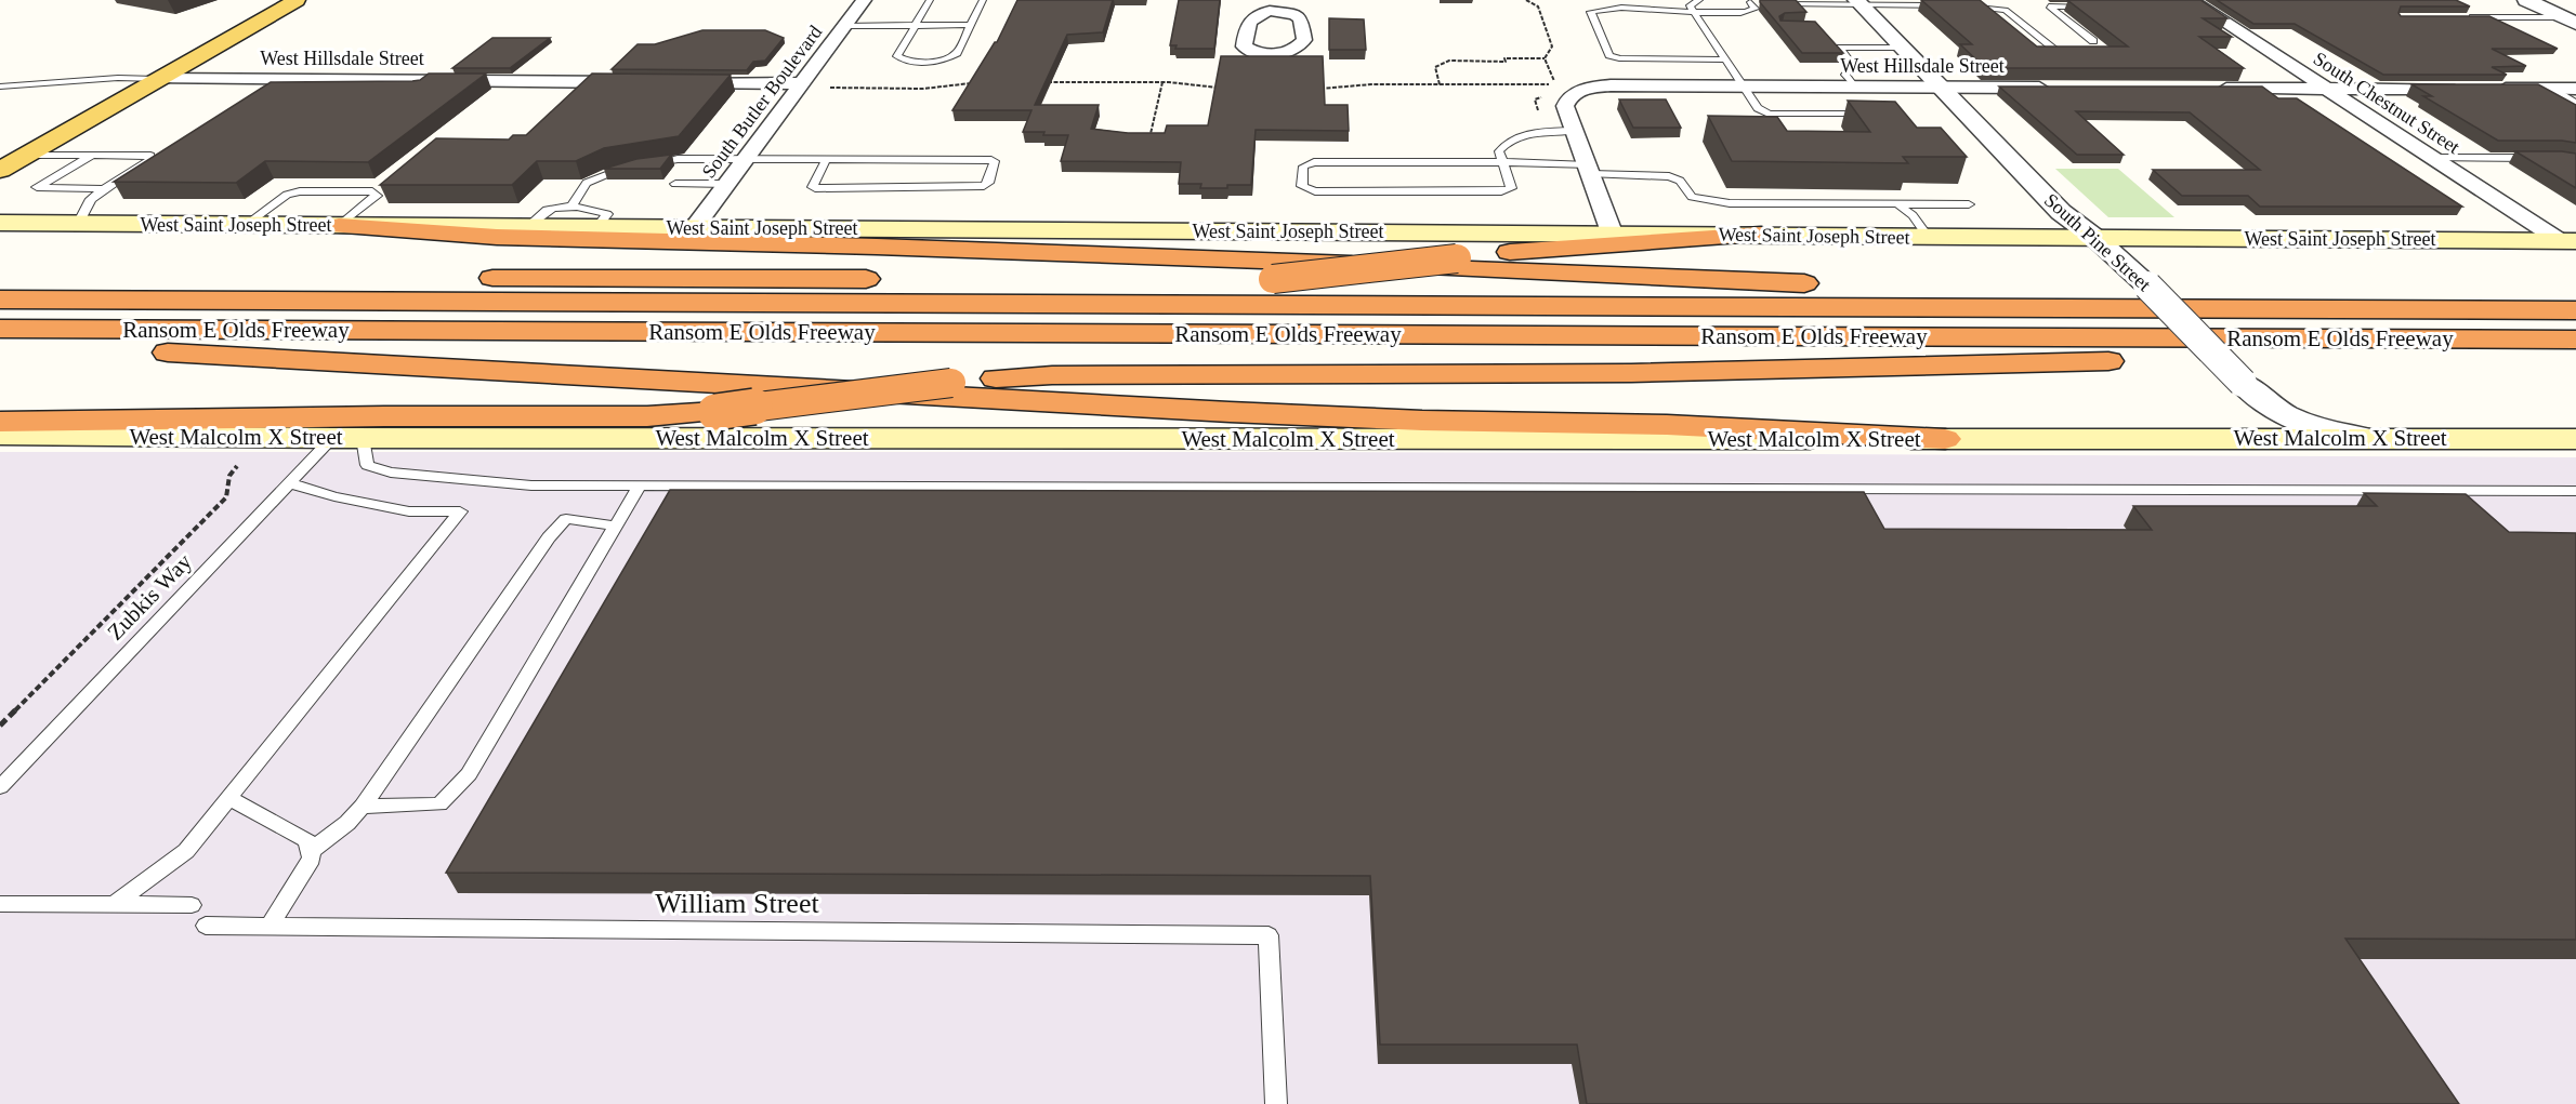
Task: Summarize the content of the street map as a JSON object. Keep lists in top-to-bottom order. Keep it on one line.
{"streets":{"highway":["Ransom E Olds Freeway"],"main road":["West Saint Joseph Street","West Malcolm X Street"],"street":["West Hillsdale Street","South Butler Boulevard","South Chestnut Street","South Pine Street"],"lane":["Zubkis Way","William Street"]},"crossings":[["West Hillsdale Street","South Pine Street"],["South Butler Boulevard","West Saint Joseph Street"],["South Chestnut Street","West Saint Joseph Street"],["West Saint Joseph Street","South Pine Street"],["South Pine Street","West Malcolm X Street"],["West Malcolm X Street","Zubkis Way"]]}
